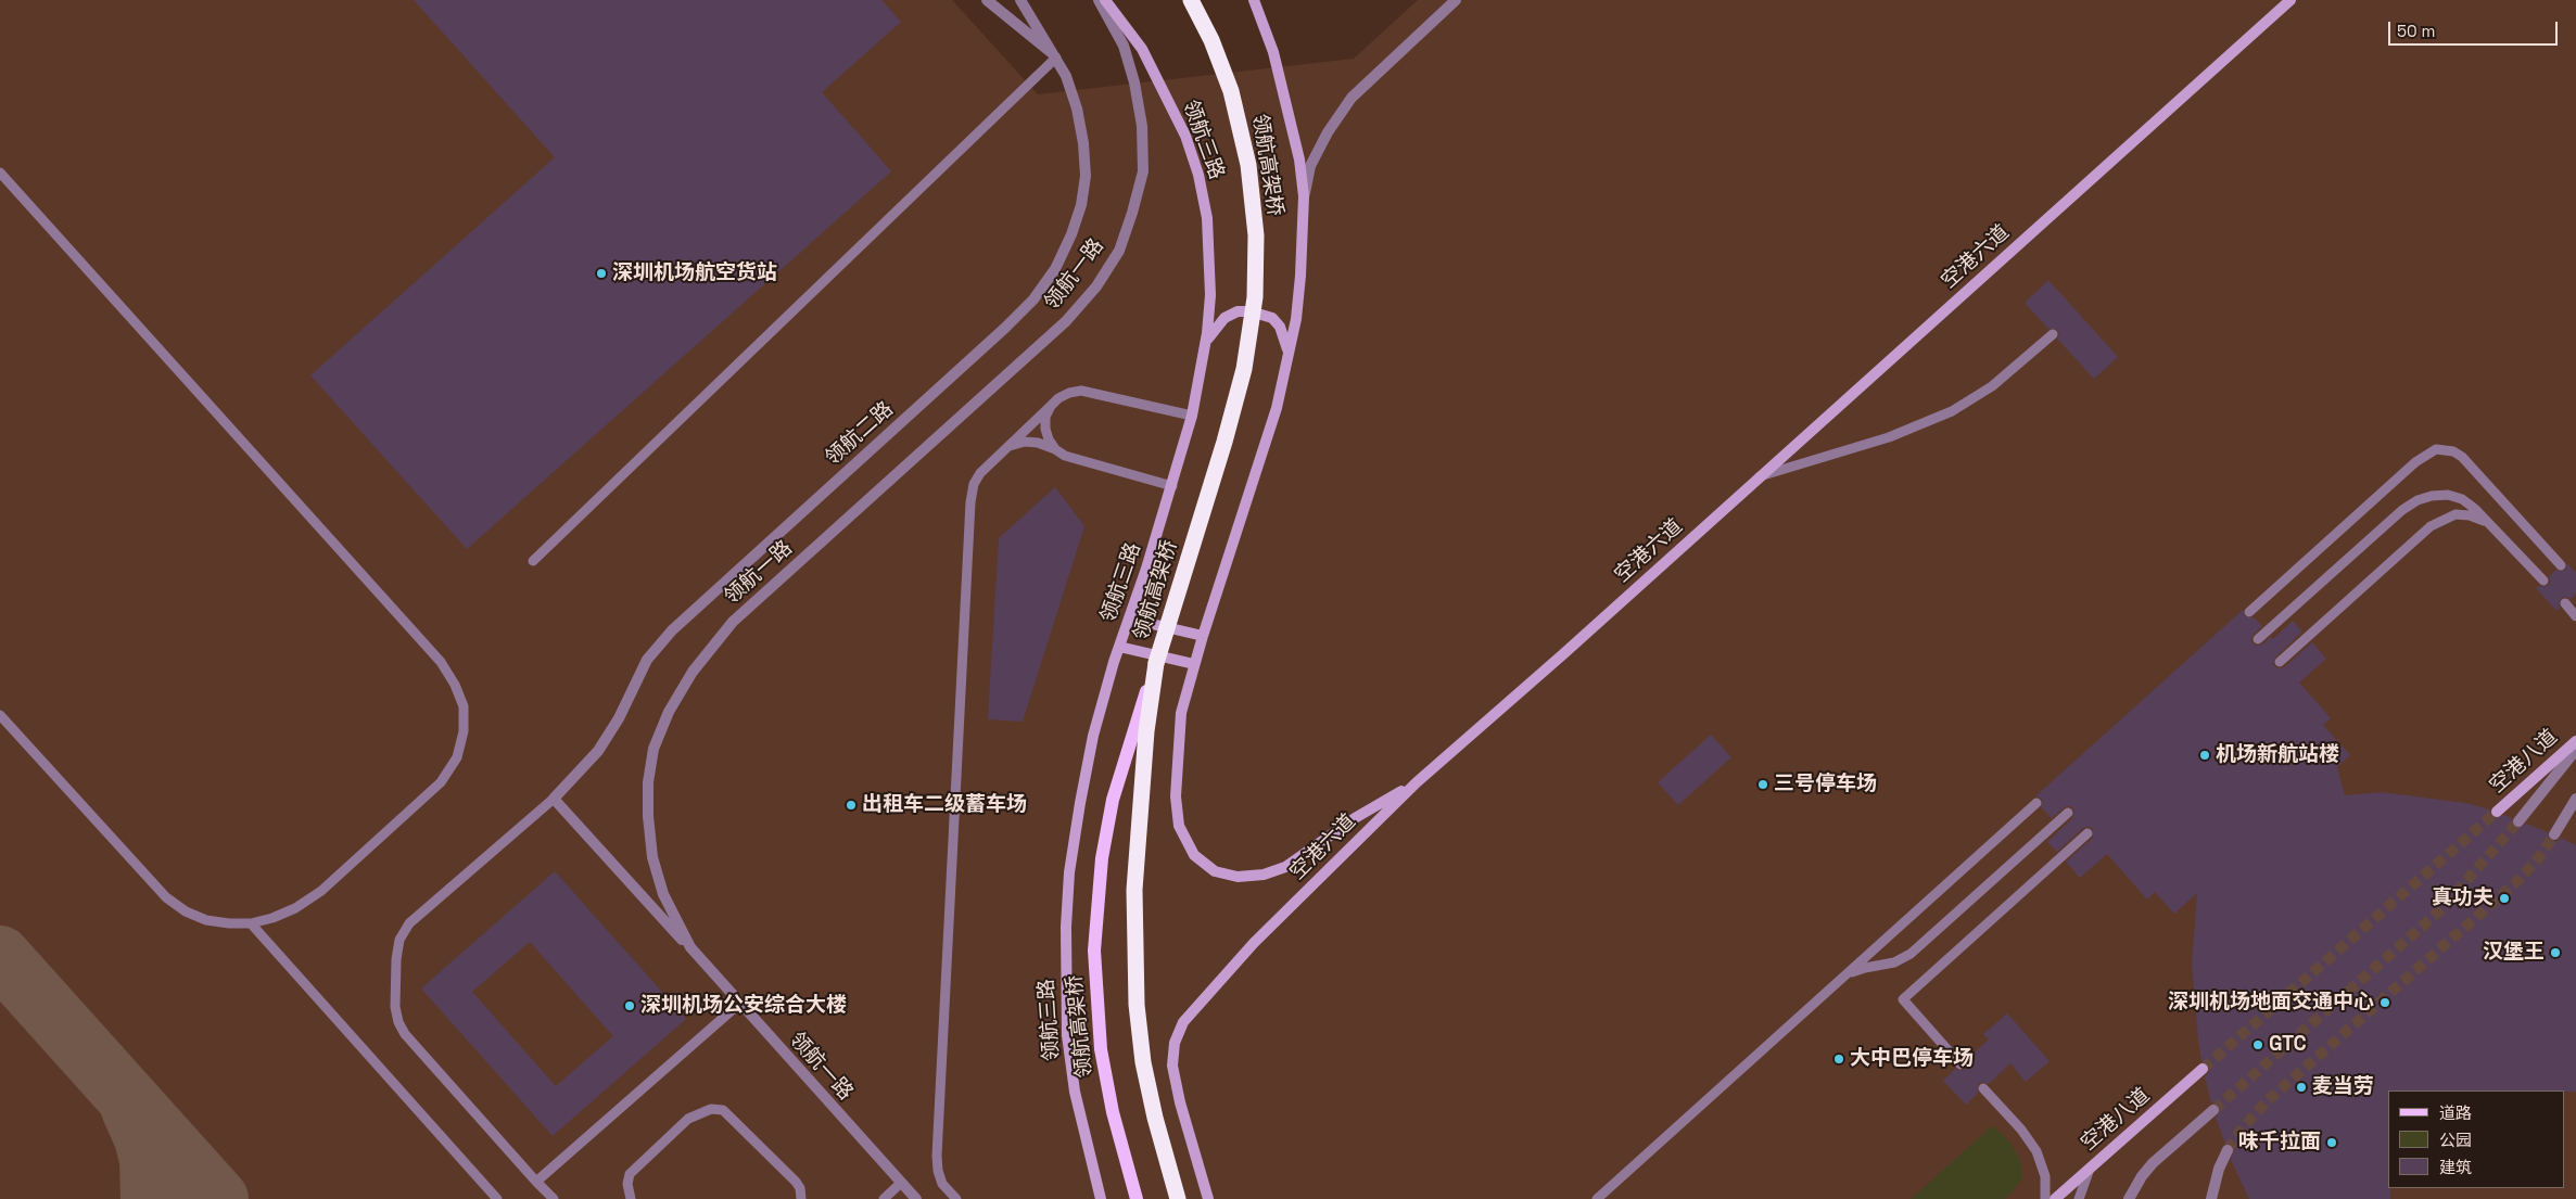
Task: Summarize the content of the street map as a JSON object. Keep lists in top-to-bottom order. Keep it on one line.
{"streets":{"highway":["领航高架桥"],"street":["领航三路","空港六道","领航一路","领航二路","空港八道"]},"places":["深圳机场航空货站","机场新航站楼","三号停车场","出租车二级蓄车场","真功夫","汉堡王","深圳机场地面交通中心","深圳机场公安综合大楼","GTC","大中巴停车场","麦当劳","味千拉面"],"legend":["道路","公园","建筑"],"scale_bar":"50 m"}
